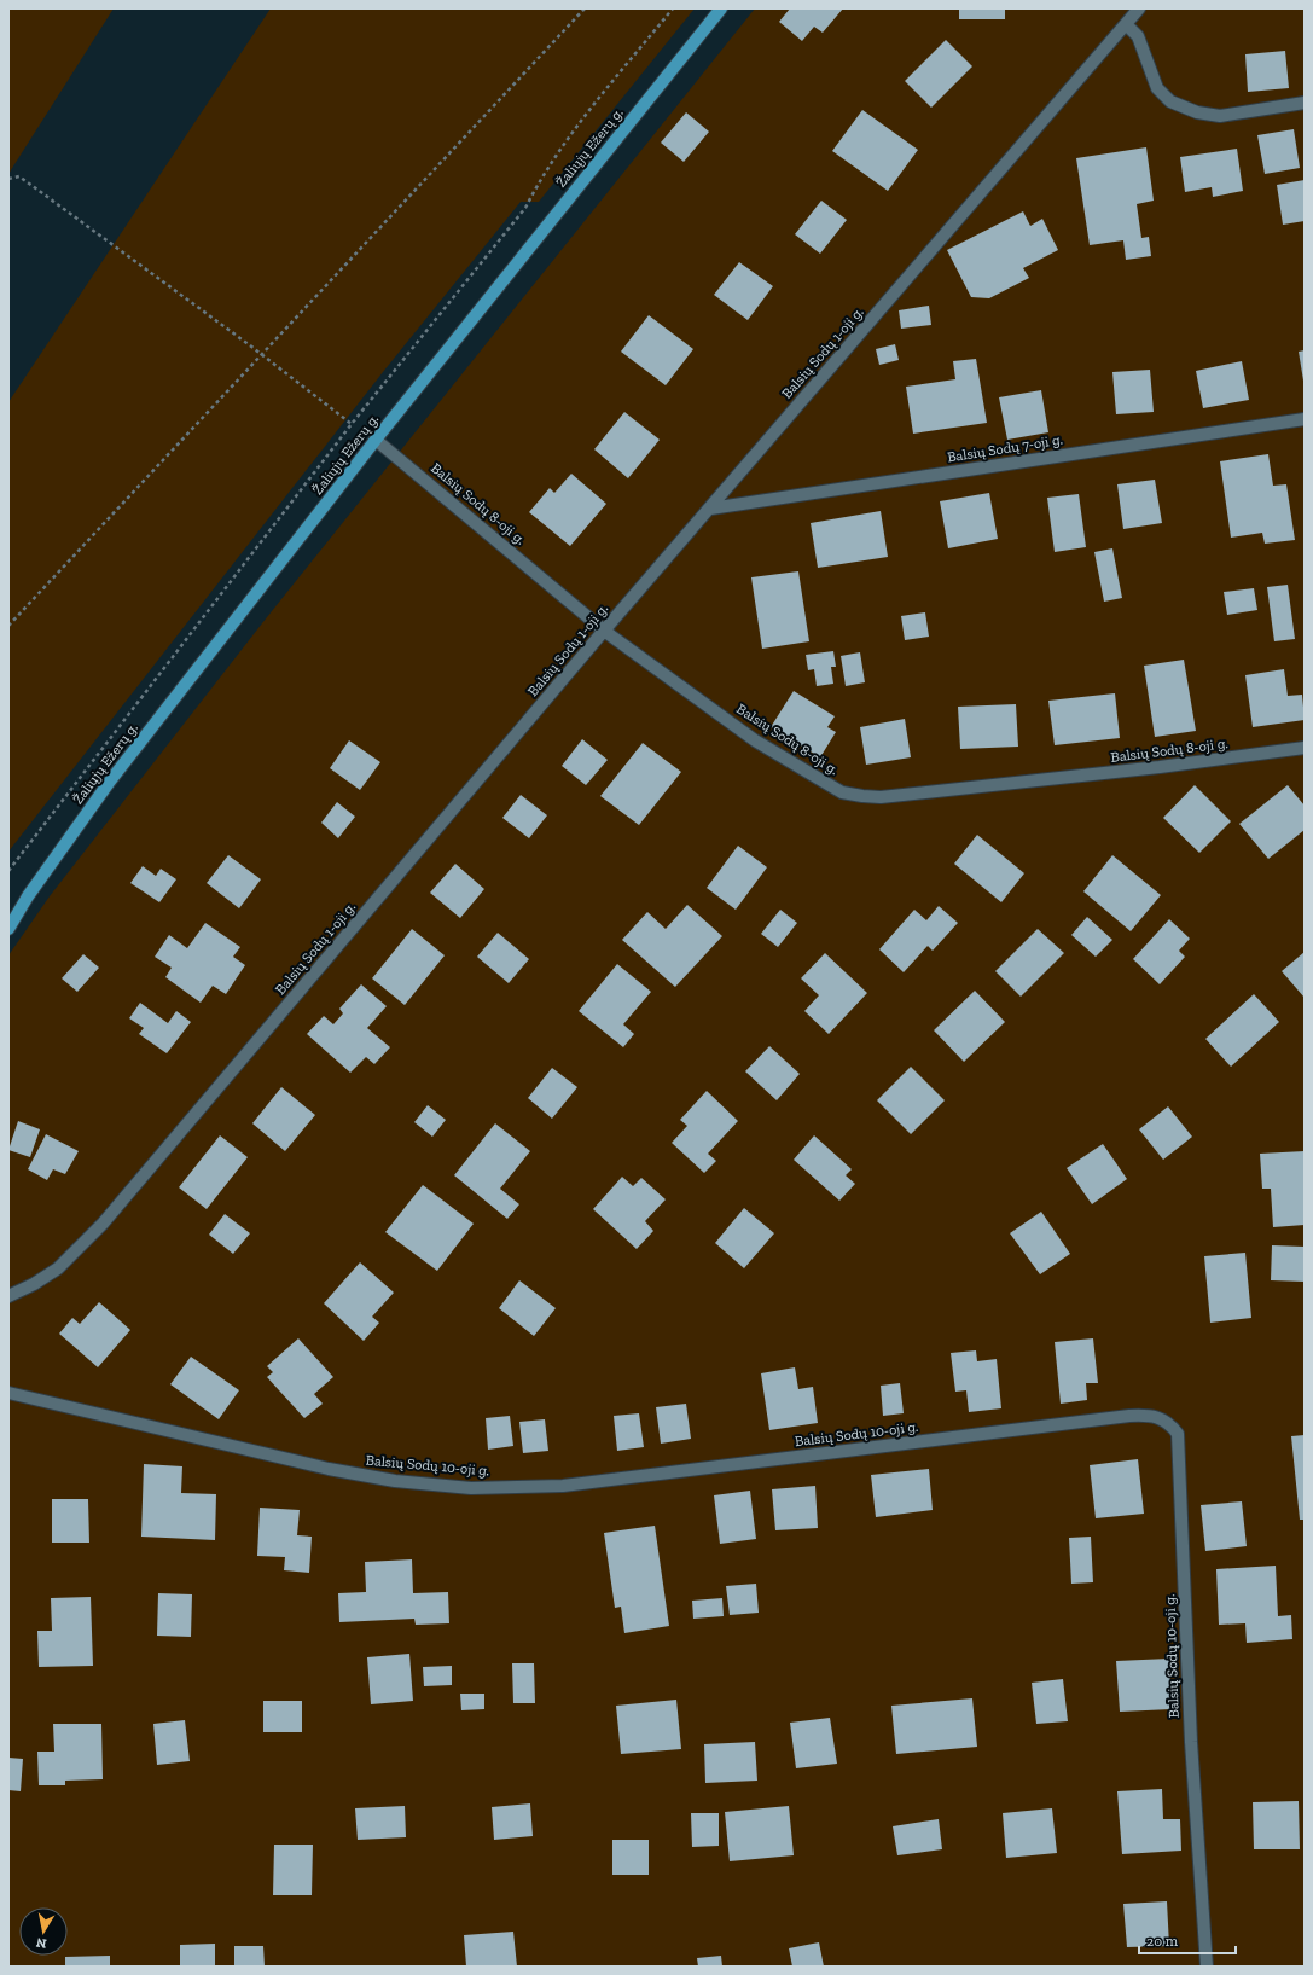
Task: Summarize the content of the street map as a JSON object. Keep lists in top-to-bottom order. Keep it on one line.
{"streets":{"main road":["Žaliųjų Ežerų g."],"street":["Balsių Sodų 1-oji g.","Balsių Sodų 7-oji g.","Balsių Sodų 8-oji g.","Balsių Sodų 10-oji g."]},"crossings":[["Žaliųjų Ežerų g.","Balsių Sodų 8-oji g."],["Balsių Sodų 1-oji g.","Balsių Sodų 7-oji g."],["Balsių Sodų 1-oji g.","Balsių Sodų 8-oji g."]],"scale_bar":"20 m","north":"bottom"}
